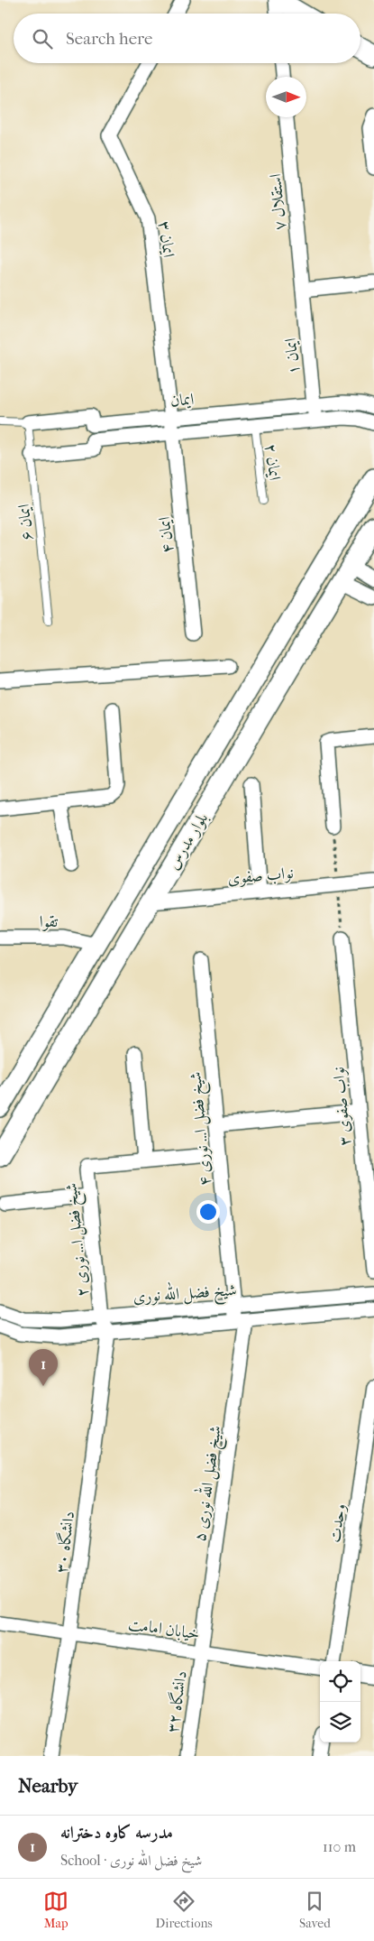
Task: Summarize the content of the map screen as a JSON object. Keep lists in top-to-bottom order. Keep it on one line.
{"streets":{"main road":["بلوار مدرس"],"street":["استقلال ۷","ایمان ۳","ایمان ۱","ایمان","ایمان ۴","نواب صفوی","تقوا","نواب صفوی ۳","شیخ فضل ا... نوری ۴","شیخ فضل ا... نوری ۲","شیخ فضل الله نوری","شیخ فضل‌ الله نوری ۵","وحدت","دانشگاه ۳۰","خیابان امامت","دانشگاه ۳۲"],"lane":["ایمان ۲","ایمان ۶"]},"crossings":[["استقلال ۷","ایمان ۱"],["ایمان ۳","ایمان"],["ایمان ۳","ایمان ۴"],["ایمان ۱","ایمان"],["ایمان","ایمان ۲"],["ایمان","ایمان ۴"],["بلوار مدرس","نواب صفوی"],["بلوار مدرس","تقوا"],["شیخ فضل ا... نوری ۴","شیخ فضل ا... نوری ۲"],["شیخ فضل ا... نوری ۴","شیخ فضل الله نوری"],["شیخ فضل ا... نوری ۴","شیخ فضل‌ الله نوری ۵"],["شیخ فضل ا... نوری ۲","شیخ فضل الله نوری"],["شیخ فضل ا... نوری ۲","دانشگاه ۳۰"],["شیخ فضل الله نوری","شیخ فضل‌ الله نوری ۵"],["شیخ فضل الله نوری","دانشگاه ۳۰"],["شیخ فضل‌ الله نوری ۵","خیابان امامت"],["شیخ فضل‌ الله نوری ۵","دانشگاه ۳۲"],["دانشگاه ۳۰","خیابان امامت"],["خیابان امامت","دانشگاه ۳۲"]],"north":"right","page":{"search":"Search here","pins":"1","heading":"Nearby","list":[{"mark":"1","name":"مدرسه کاوه دخترانه","note":"School · شیخ فضل الله نوری","value":"110 m"}],"nav":["Map","Directions","Saved"]}}
